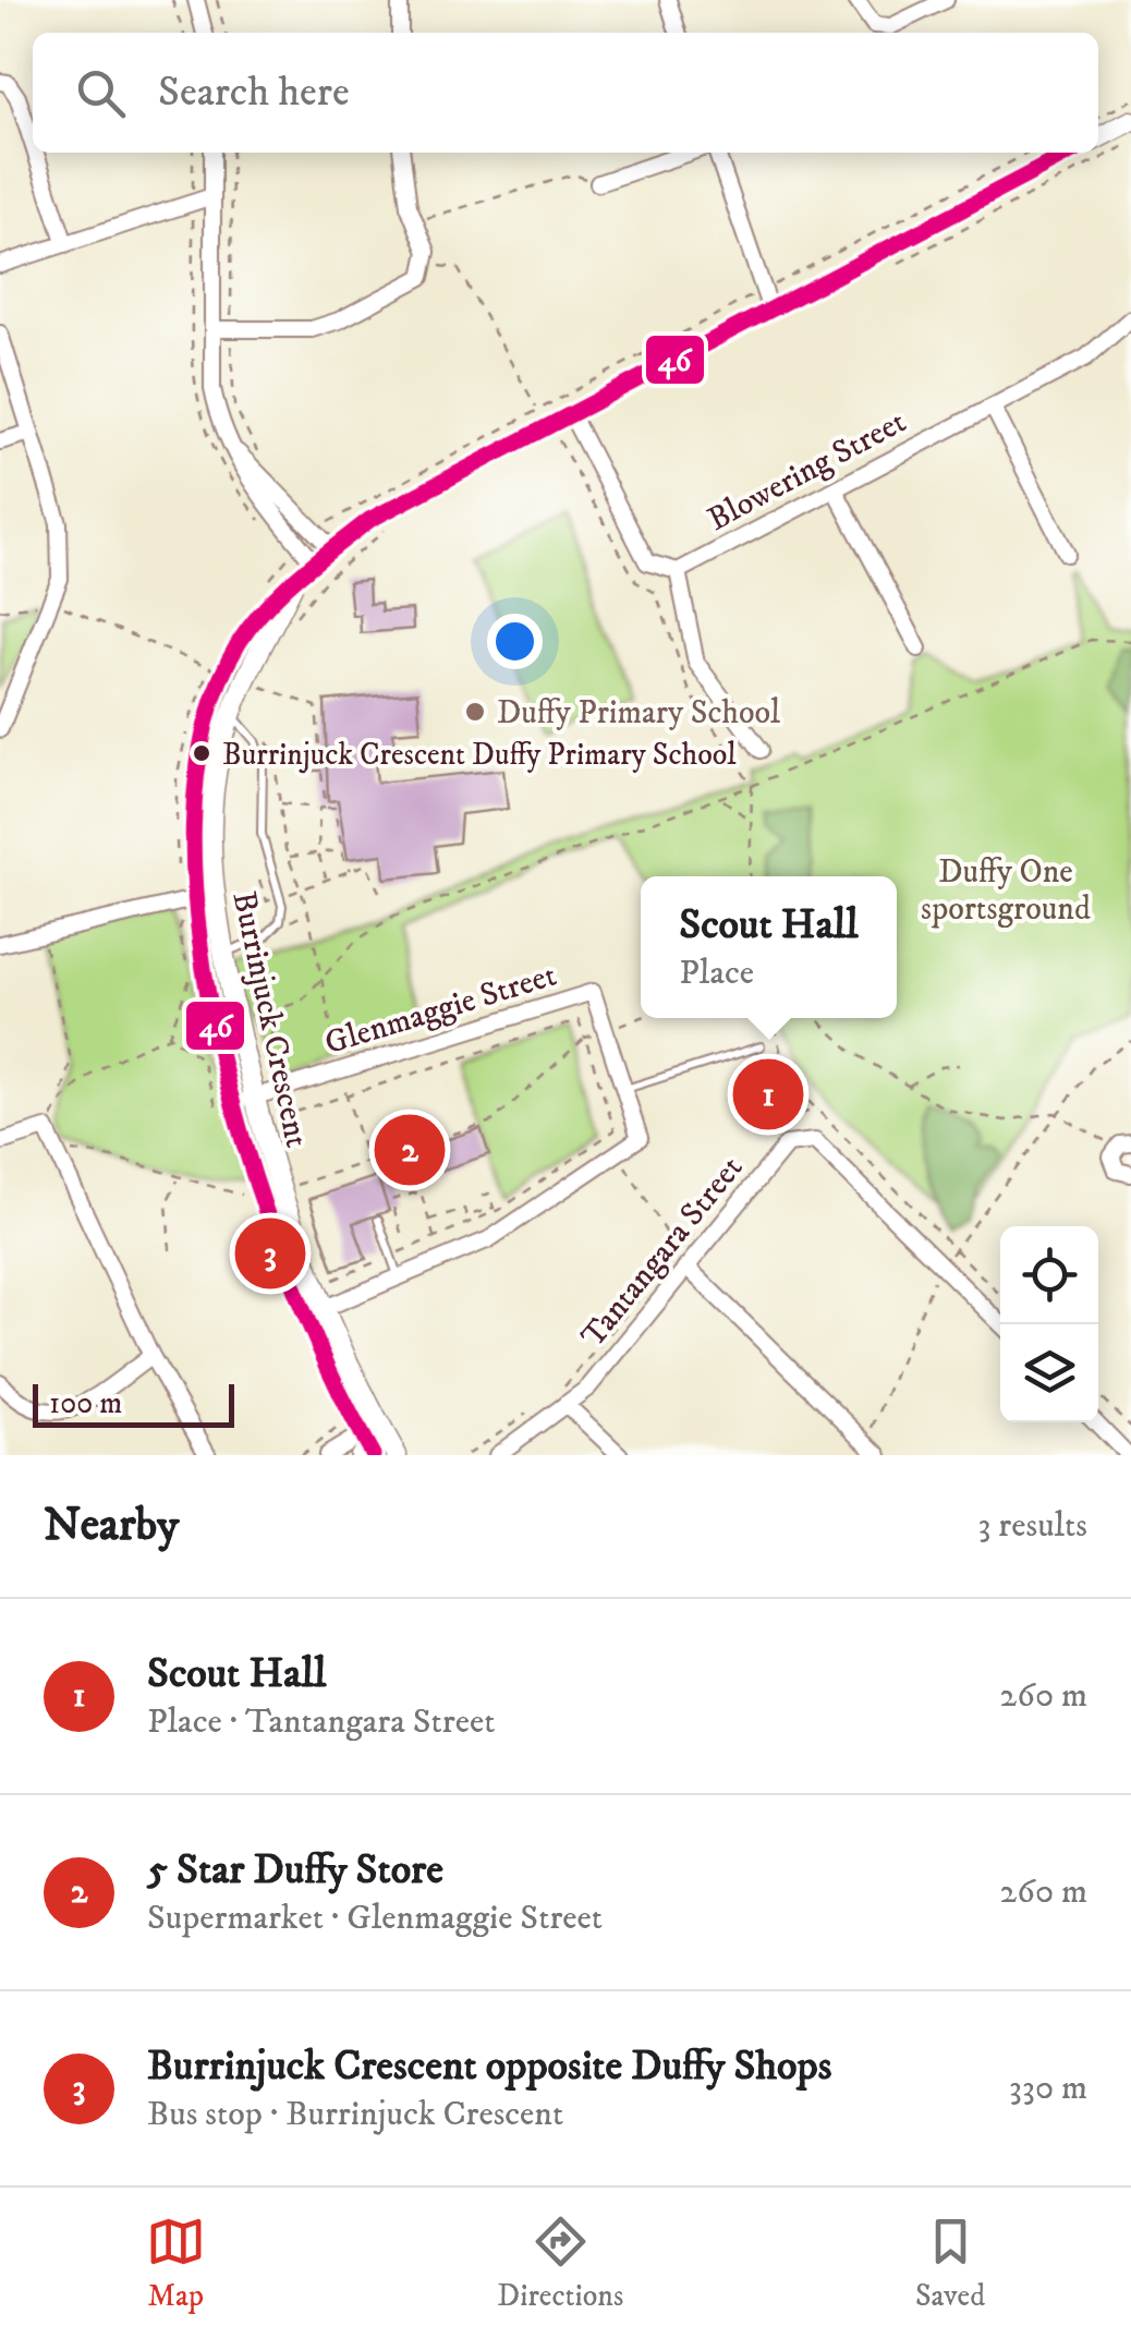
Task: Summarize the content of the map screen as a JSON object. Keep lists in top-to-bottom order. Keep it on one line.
{"streets":{"street":["Blowering Street","Glenmaggie Street","Burrinjuck Crescent","Tantangara Street"]},"crossings":[["Glenmaggie Street","Burrinjuck Crescent"]],"parks":["Duffy One sportsground"],"places":["Duffy Primary School","Burrinjuck Crescent Duffy Primary School"],"lines":["transit line 46"],"scale_bar":"100 m","page":{"search":"Search here","popup":["Scout Hall","Place"],"pins":["1","2","3"],"scale":"100 m","heading":["Nearby","3 results"],"list":[{"mark":"1","name":"Scout Hall","note":"Place · Tantangara Street","value":"260 m"},{"mark":"2","name":"5 Star Duffy Store","note":"Supermarket · Glenmaggie Street","value":"260 m"},{"mark":"3","name":"Burrinjuck Crescent opposite Duffy Shops","note":"Bus stop · Burrinjuck Crescent","value":"330 m"}],"nav":["Map","Directions","Saved"]}}
